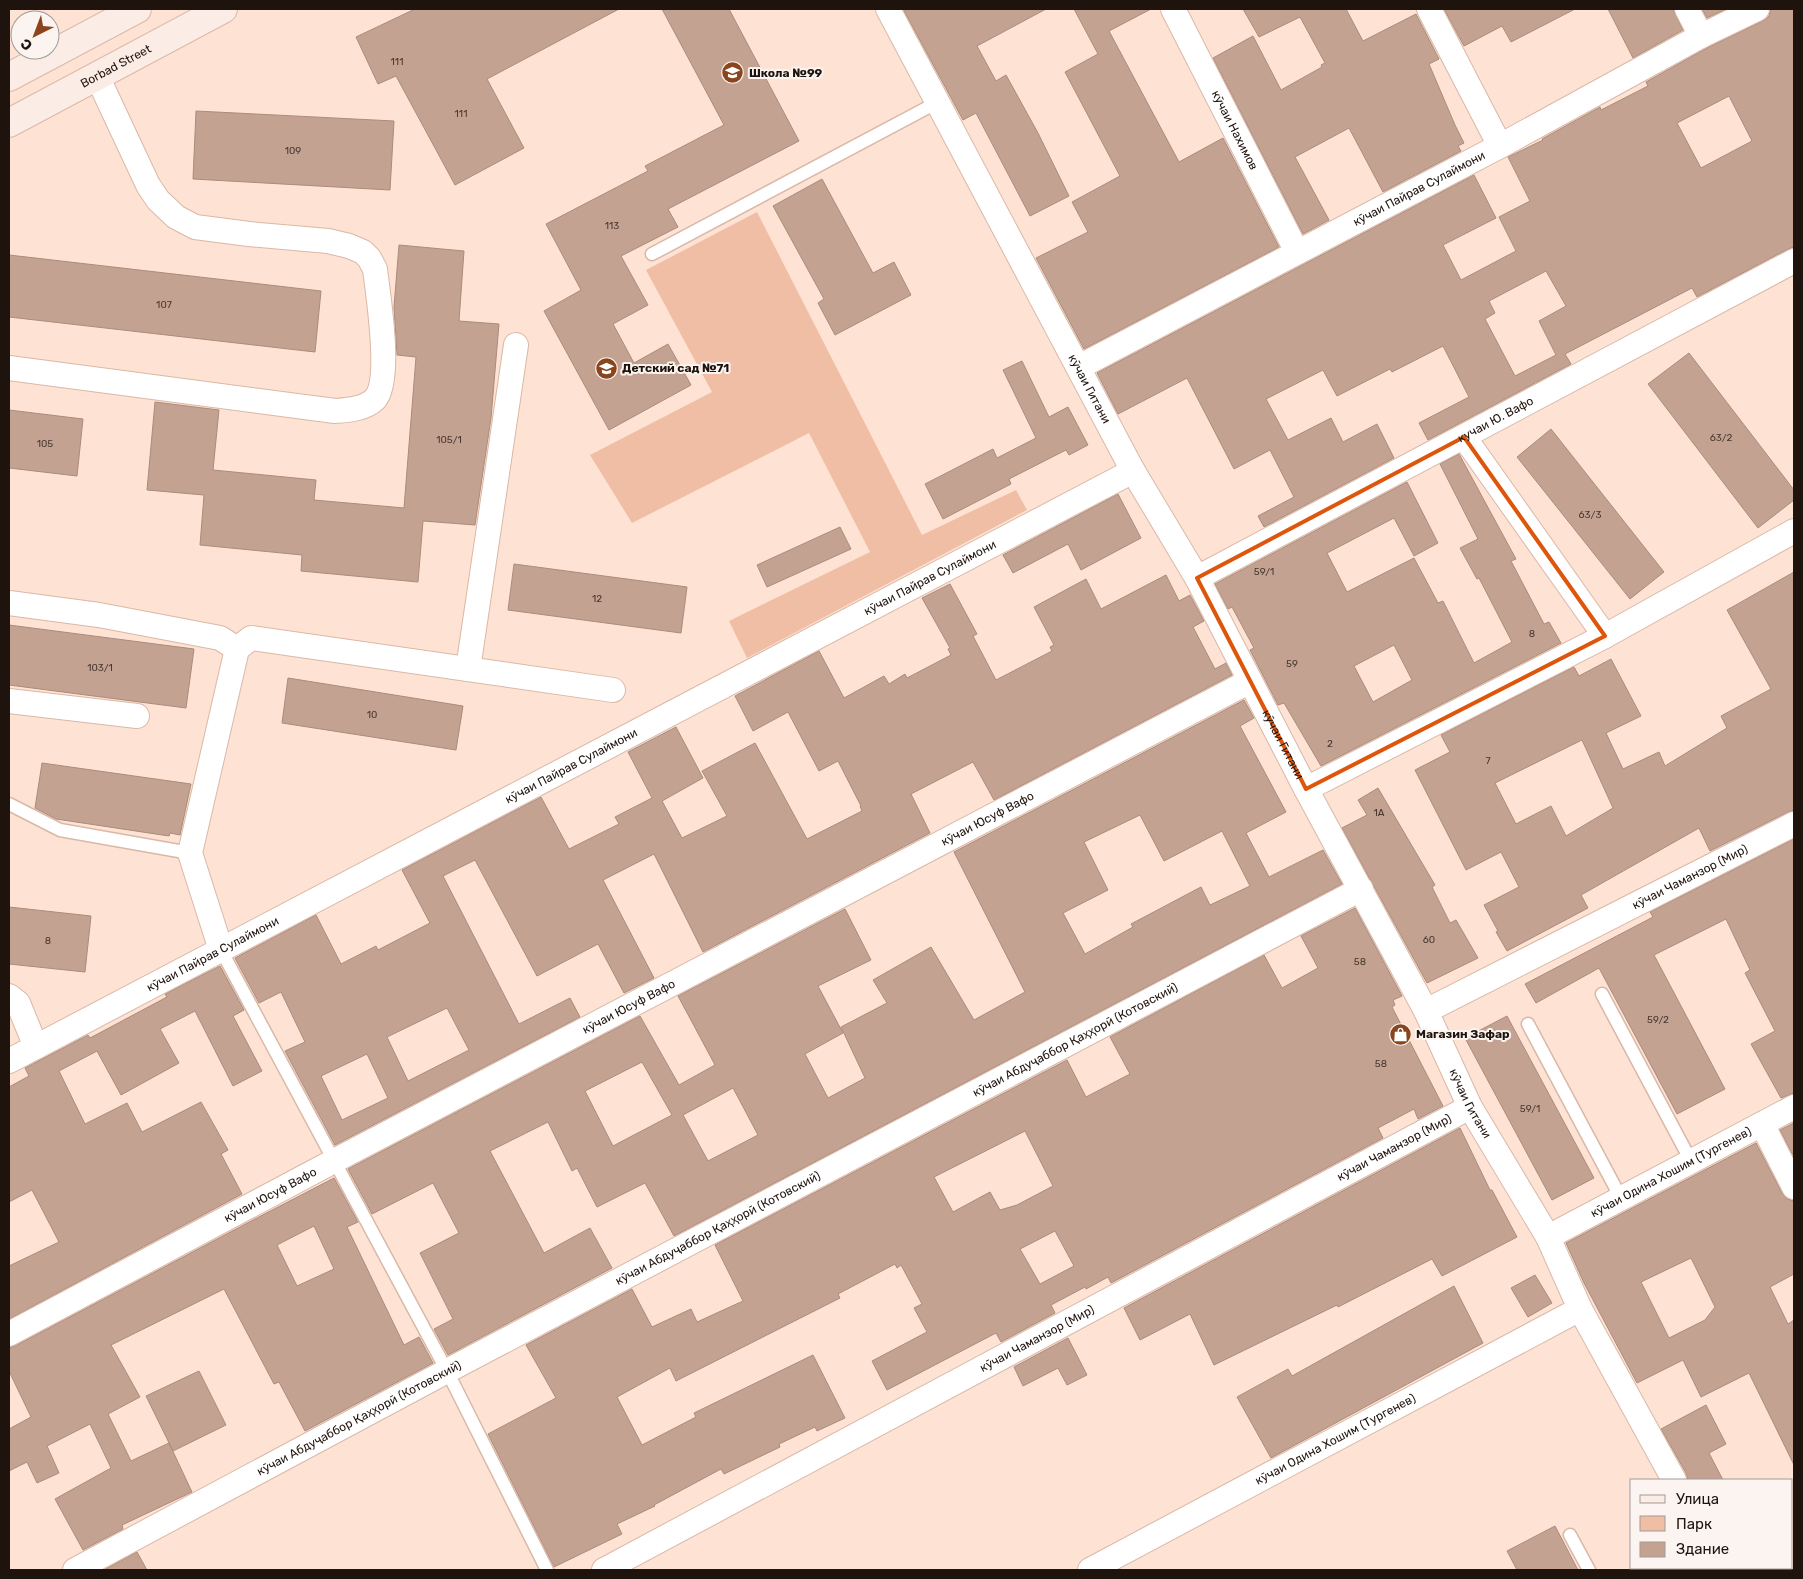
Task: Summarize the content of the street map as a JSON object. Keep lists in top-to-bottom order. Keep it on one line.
{"streets":{"main road":["Borbad Street"],"street":["кӯчаи Нахимов","кӯчаи Пайрав Сулаймони","кӯчаи Гитани","кучаи Ю. Вафо","кӯчаи Юсуф Вафо","кӯчаи Чаманзор (Мир)","кӯчаи Абдуҷаббор Қаҳҳорӣ (Котовский)","кӯчаи Одина Хошим (Тургенев)"]},"crossings":[["кӯчаи Нахимов","кӯчаи Пайрав Сулаймони"],["кӯчаи Пайрав Сулаймони","кӯчаи Гитани"],["кӯчаи Гитани","кучаи Ю. Вафо"],["кӯчаи Гитани","кӯчаи Юсуф Вафо"],["кӯчаи Гитани","кӯчаи Чаманзор (Мир)"],["кӯчаи Гитани","кӯчаи Абдуҷаббор Қаҳҳорӣ (Котовский)"],["кӯчаи Гитани","кӯчаи Одина Хошим (Тургенев)"]],"places":{"school or university":["Школа №99","Детский сад №71"],"shop":["Магазин Зафар"]},"house_numbers":["111","111","109","113","107","63/2","105/1","105","63/3","59/1","12","8","59","103/1","10","2","7","1А","60","8","58","59/2","58","59/1"],"legend":["Улица","Парк","Здание"],"north":"bottom left"}
